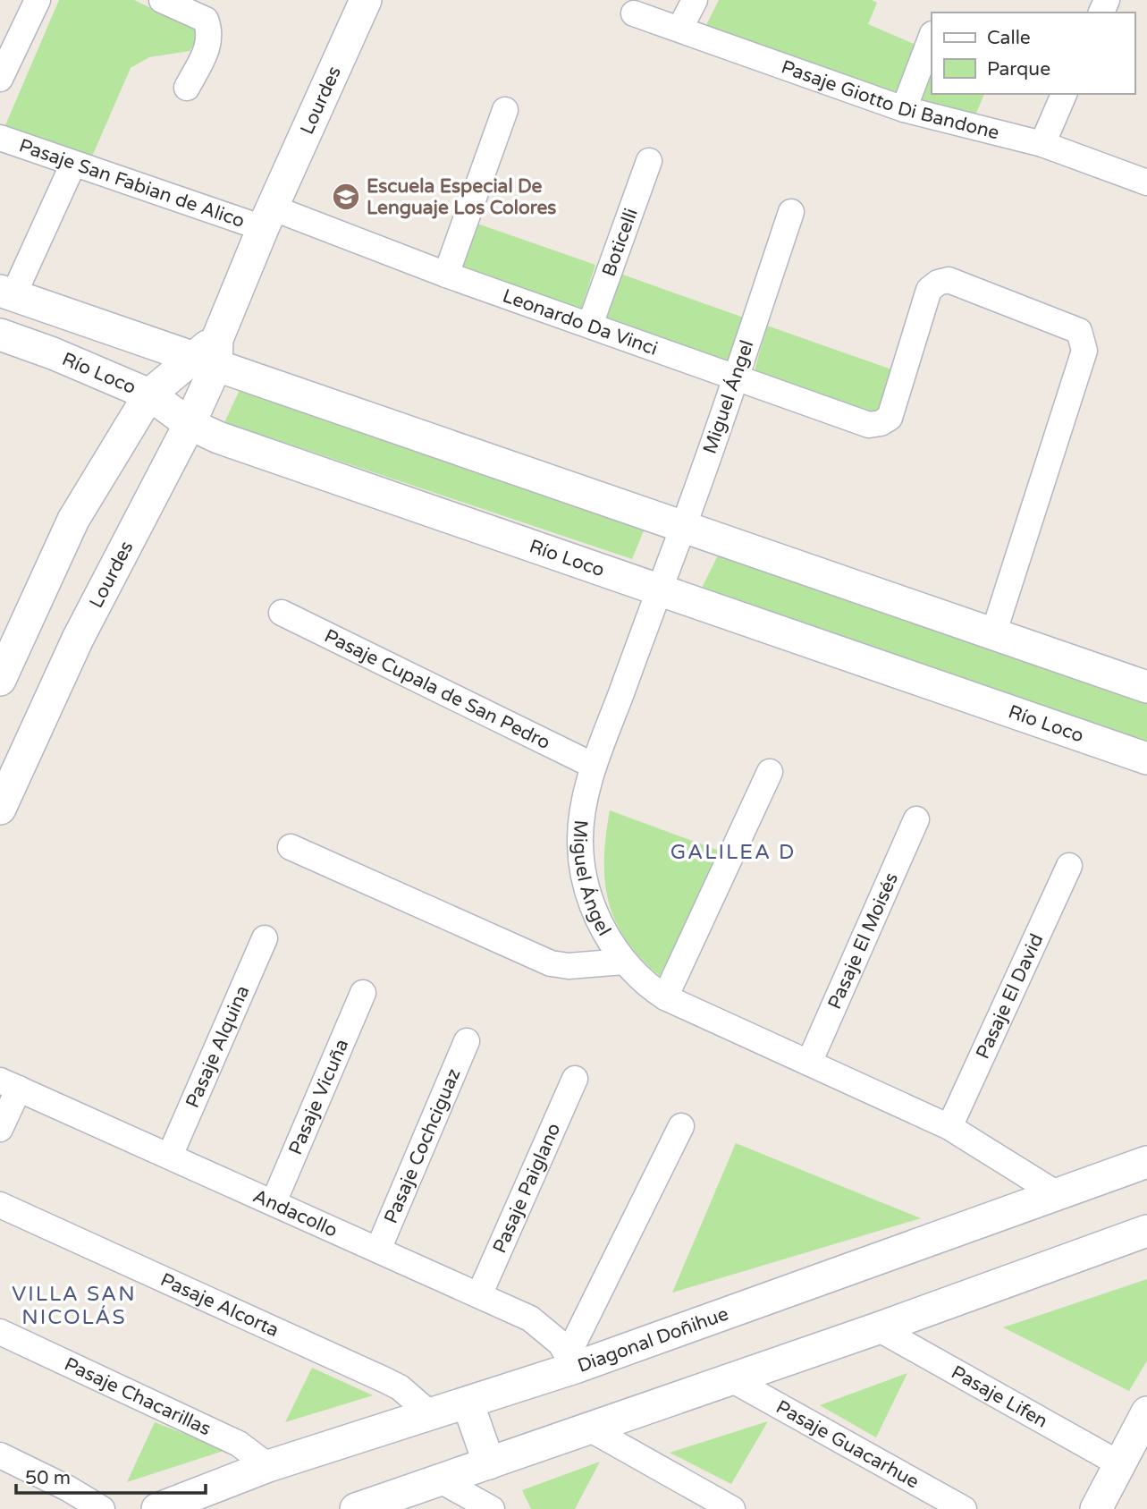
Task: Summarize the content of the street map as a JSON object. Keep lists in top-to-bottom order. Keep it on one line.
{"streets":{"street":["Pasaje Giotto Di Bandone","Lourdes","Pasaje San Fabian de Alico","Boticelli","Leonardo Da Vinci","Río Loco","Miguel Ángel","Pasaje Cupala de San Pedro","Pasaje El Moisés","Pasaje El David","Pasaje Alquina","Pasaje Vicuña","Pasaje Cochciguaz","Pasaje Paiglano","Andacollo","Pasaje Alcorta","Diagonal Doñihue","Pasaje Chacarillas","Pasaje Lifen","Pasaje Guacarhue"]},"crossings":[["Lourdes","Pasaje San Fabian de Alico"],["Lourdes","Leonardo Da Vinci"],["Lourdes","Río Loco"],["Pasaje San Fabian de Alico","Leonardo Da Vinci"],["Boticelli","Leonardo Da Vinci"],["Leonardo Da Vinci","Miguel Ángel"],["Río Loco","Miguel Ángel"],["Miguel Ángel","Pasaje Cupala de San Pedro"],["Miguel Ángel","Pasaje El Moisés"],["Miguel Ángel","Pasaje El David"],["Miguel Ángel","Diagonal Doñihue"],["Pasaje Alquina","Andacollo"],["Pasaje Vicuña","Andacollo"],["Pasaje Cochciguaz","Andacollo"],["Pasaje Paiglano","Andacollo"],["Andacollo","Diagonal Doñihue"],["Pasaje Alcorta","Diagonal Doñihue"],["Diagonal Doñihue","Pasaje Chacarillas"]],"districts":["GALILEA D","VILLA SAN NICOLÁS"],"places":{"school or university":["Escuela Especial De Lenguaje Los Colores"]},"legend":["Calle","Parque"],"scale_bar":"50 m"}
